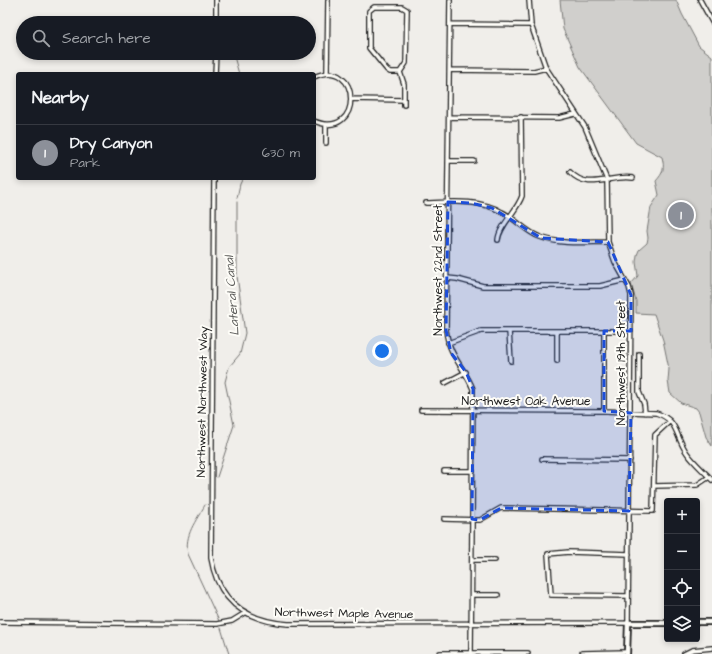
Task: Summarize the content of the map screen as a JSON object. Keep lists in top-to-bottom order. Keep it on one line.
{"streets":{"main road":["Northwest 19th Street","Northwest Maple Avenue"],"street":["Northwest 22nd Street","Northwest Oak Avenue","Northwest Northwest Way"]},"crossings":[["Northwest 22nd Street","Northwest Oak Avenue"],["Northwest 22nd Street","Northwest Maple Avenue"],["Northwest 19th Street","Northwest Oak Avenue"],["Northwest 19th Street","Northwest Maple Avenue"],["Northwest Northwest Way","Northwest Maple Avenue"]],"water":["Lateral Canal"],"page":{"search":"Search here","heading":"Nearby","list":[{"mark":"1","name":"Dry Canyon","note":"Park","value":"630 m"}],"pins":"1","map_buttons":["+","−"]}}
